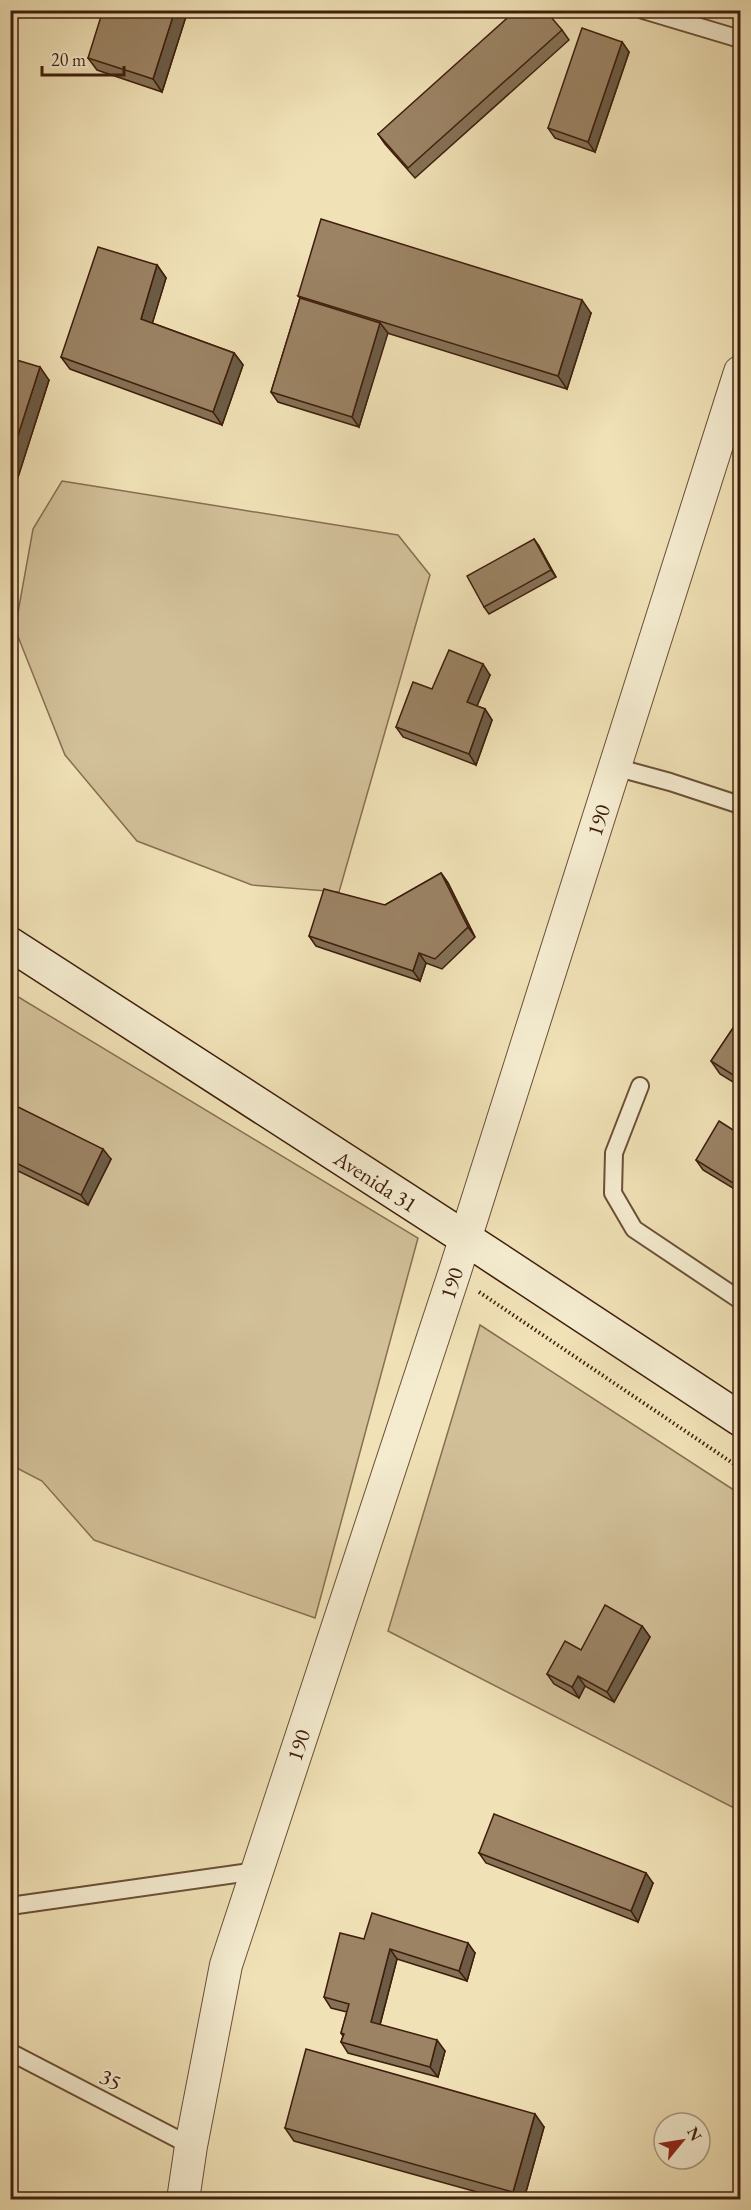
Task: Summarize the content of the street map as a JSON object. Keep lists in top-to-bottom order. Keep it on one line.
{"streets":{"main road":["Avenida 31"],"street":["190"],"lane":["35"]},"crossings":[["190","Avenida 31"],["190","35"]],"scale_bar":"20 m","north":"top right"}
